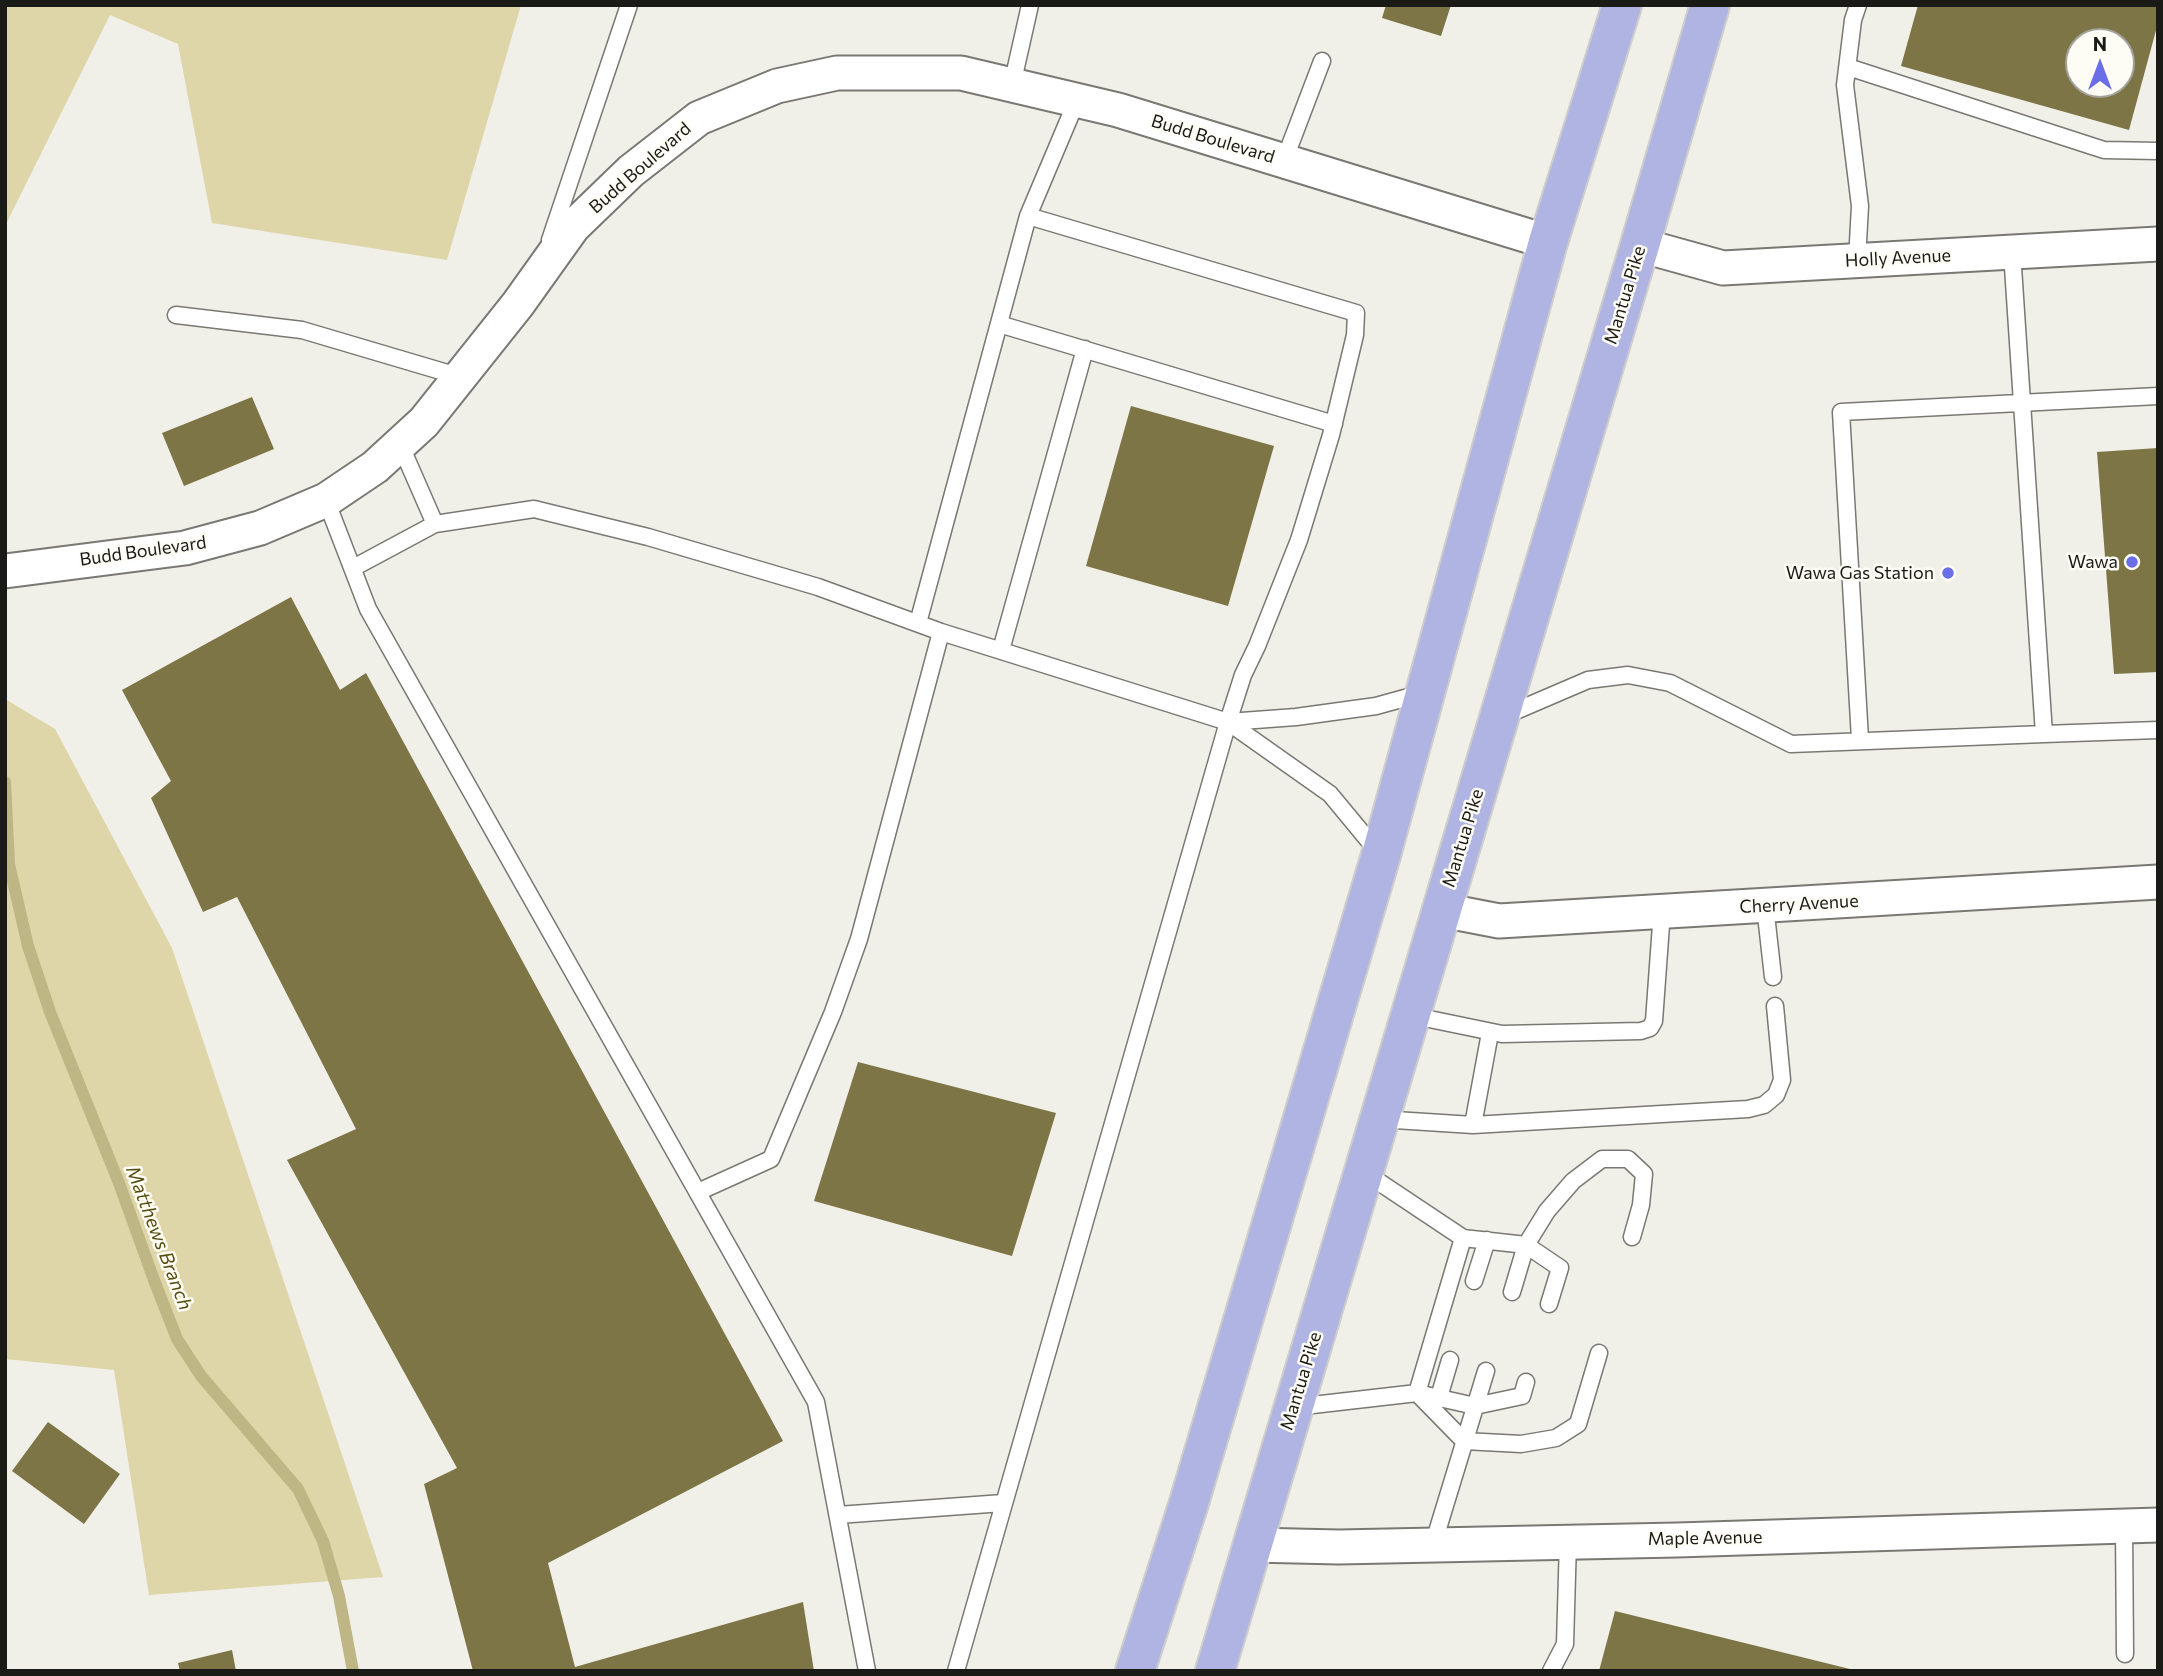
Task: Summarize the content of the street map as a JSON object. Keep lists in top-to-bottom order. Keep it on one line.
{"streets":{"main road":["Mantua Pike"],"street":["Budd Boulevard","Holly Avenue","Cherry Avenue","Maple Avenue"]},"crossings":[["Holly Avenue","Mantua Pike"],["Mantua Pike","Cherry Avenue"],["Mantua Pike","Maple Avenue"]],"water":["Matthews Branch"],"places":["Wawa","Wawa Gas Station"],"north":"top"}
